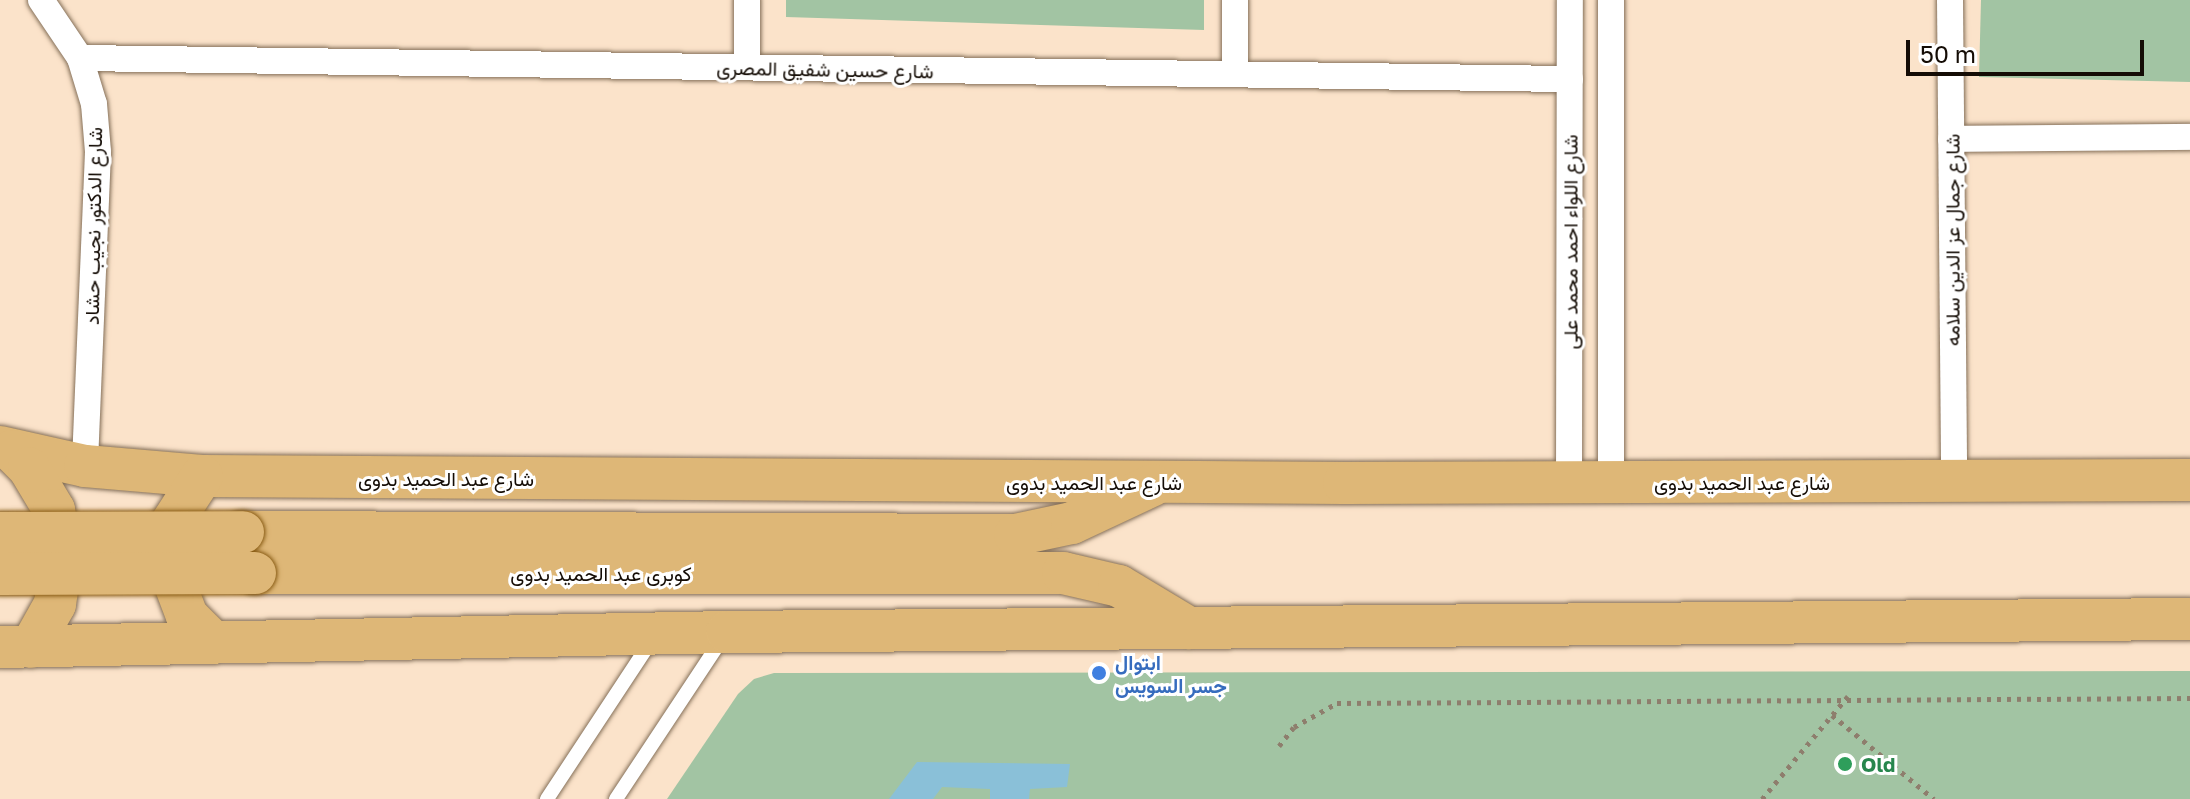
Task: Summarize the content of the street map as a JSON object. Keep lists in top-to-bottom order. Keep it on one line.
{"streets":{"main road":["شارع عبد الحميد بدوى","كوبرى عبد الحميد بدوى"],"street":["شارع حسين شفيق المصرى","شارع الدكتور نجيب حشاد","شارع جمال عز الدين سلامه","شارع اللواء احمد محمد على"]},"crossings":[["شارع حسين شفيق المصرى","شارع الدكتور نجيب حشاد"],["شارع حسين شفيق المصرى","شارع اللواء احمد محمد على"],["شارع الدكتور نجيب حشاد","شارع عبد الحميد بدوى"],["شارع جمال عز الدين سلامه","شارع عبد الحميد بدوى"],["شارع اللواء احمد محمد على","شارع عبد الحميد بدوى"],["شارع عبد الحميد بدوى","كوبرى عبد الحميد بدوى"]],"places":["ابتوال جسر السويس","Old"],"scale_bar":"50 m"}
